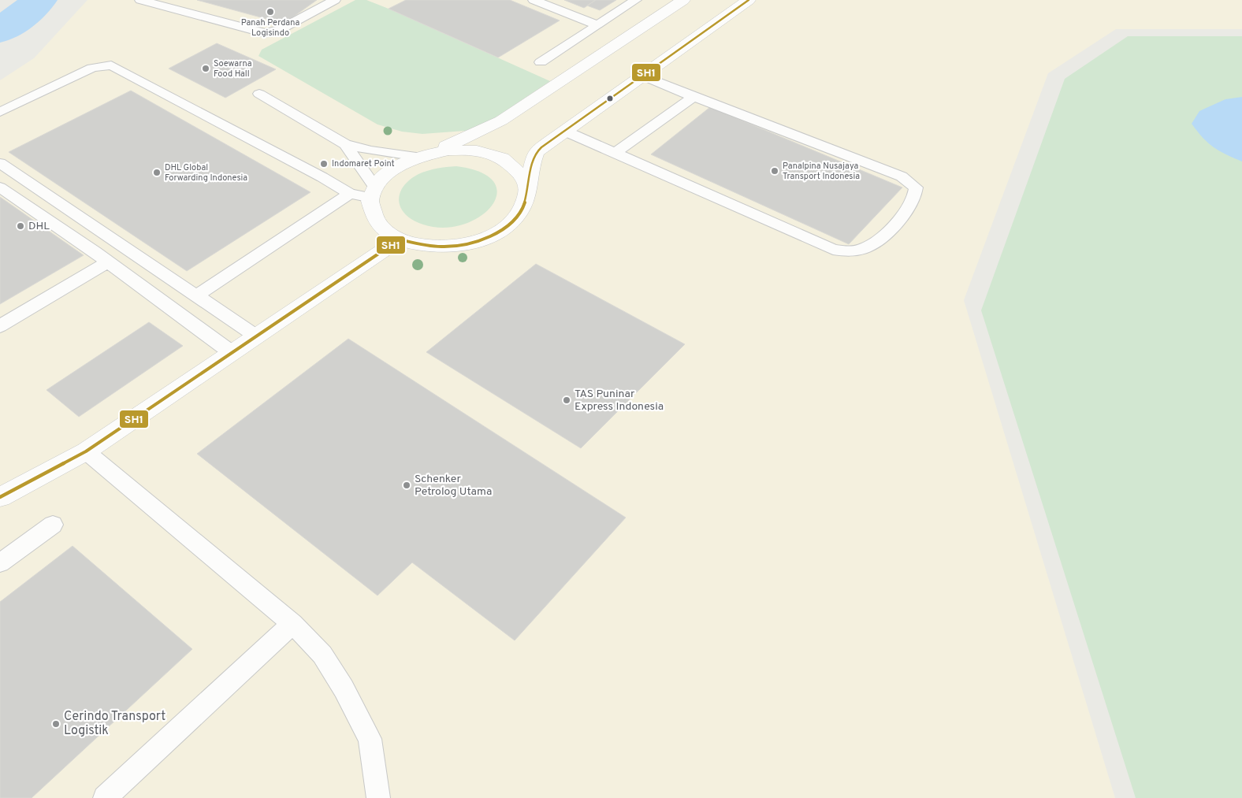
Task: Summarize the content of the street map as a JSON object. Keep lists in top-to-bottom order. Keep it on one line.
{"places":["Panah Perdana Logisindo","Soewarna Food Hall","Indomaret Point","Panalpina Nusajaya Transport Indonesia","DHL Global Forwarding Indonesia","DHL","TAS Puninar Express Indonesia","Schenker Petrolog Utama","Cerindo Transport Logistik"],"lines":["transit line SH1"]}
